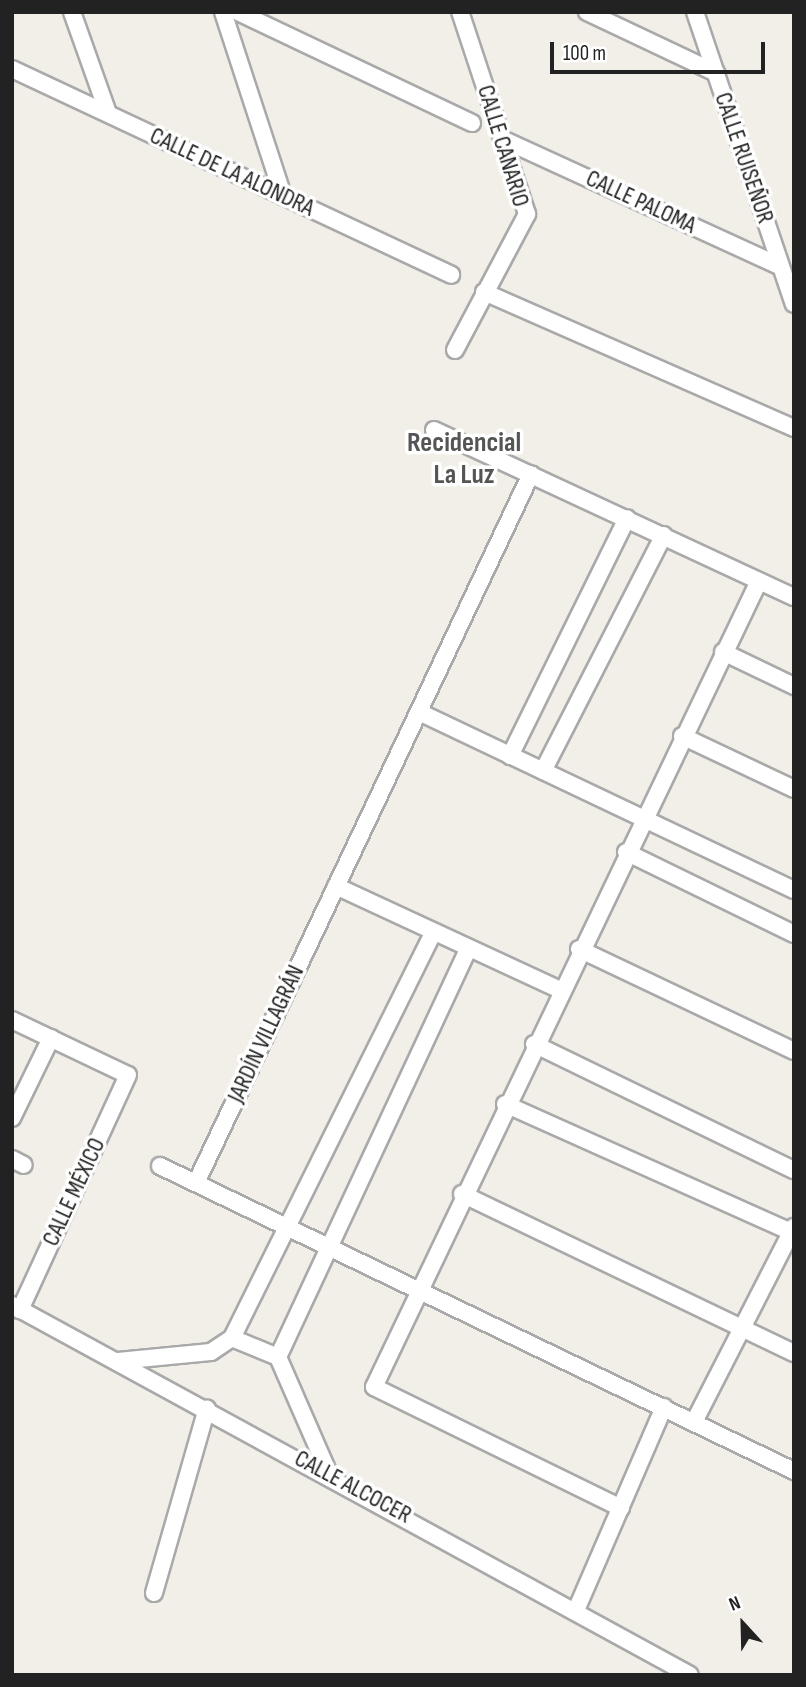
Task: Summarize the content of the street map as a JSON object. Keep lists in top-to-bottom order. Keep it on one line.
{"streets":{"street":["CALLE CANARIO","CALLE RUISEÑOR","CALLE DE LA ALONDRA","CALLE PALOMA","JARDÍN VILLAGRÁN","CALLE MÉXICO","CALLE ALCOCER"]},"crossings":[["CALLE CANARIO","CALLE PALOMA"],["CALLE RUISEÑOR","CALLE PALOMA"],["CALLE MÉXICO","CALLE ALCOCER"]],"districts":["Recidencial La Luz"],"scale_bar":"100 m","north":"top"}
